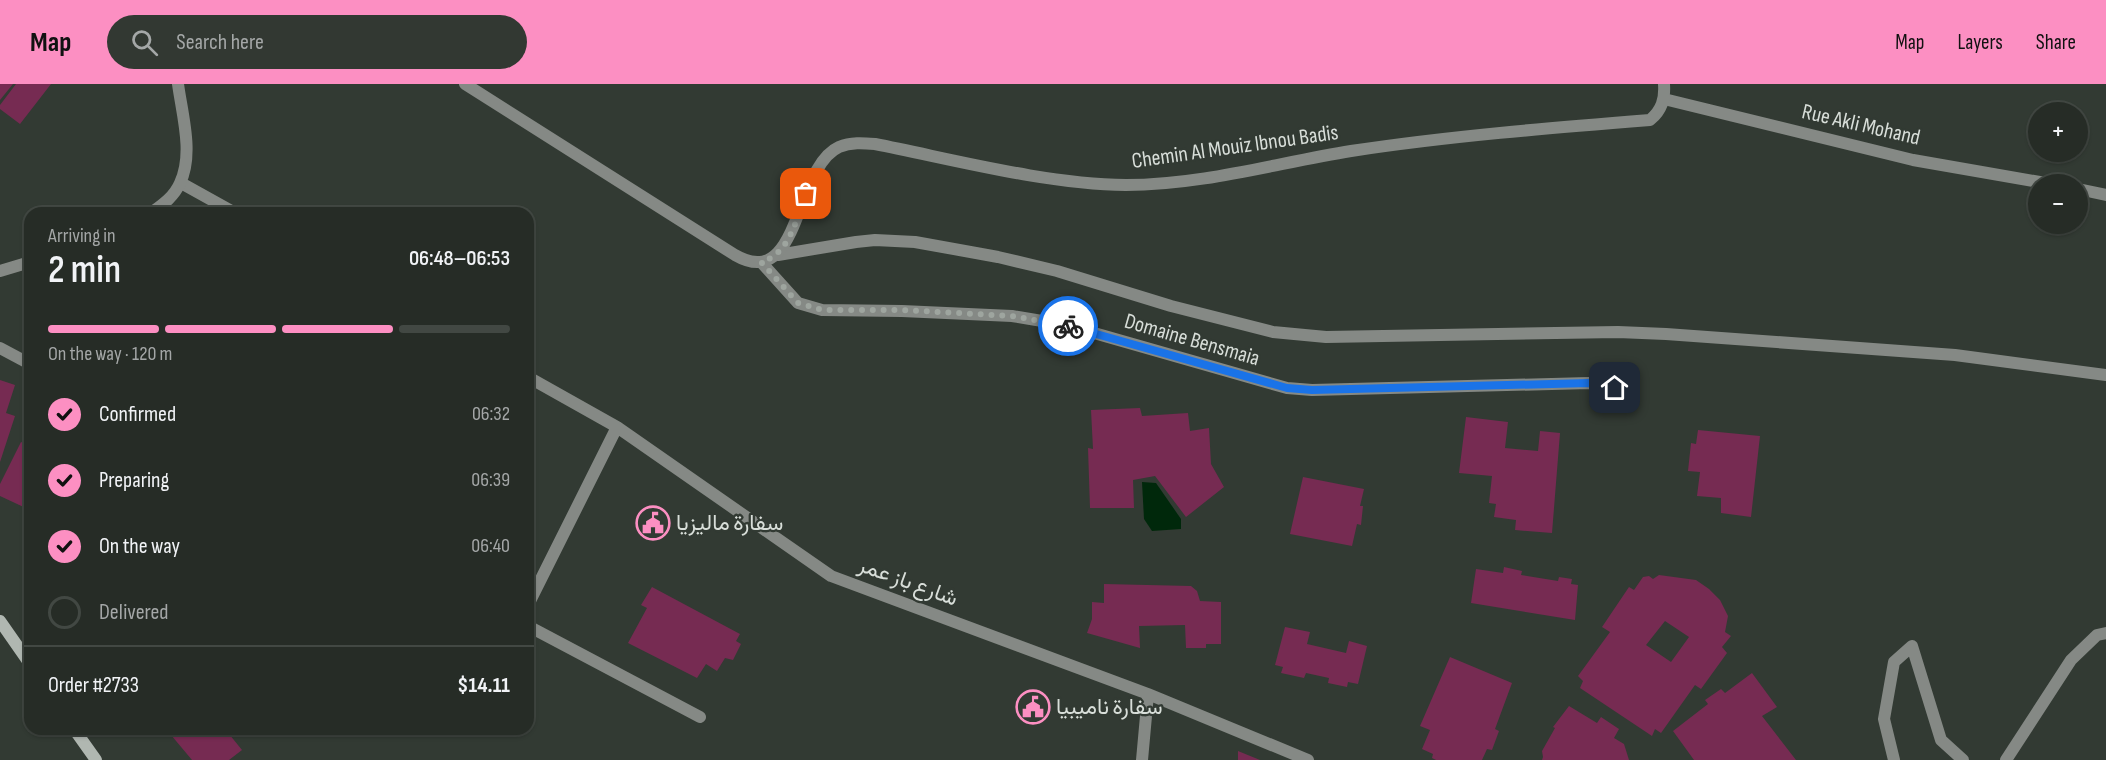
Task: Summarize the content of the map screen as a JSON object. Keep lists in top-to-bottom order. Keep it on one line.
{"streets":{"street":["Rue Akli Mohand","Chemin Al Mouiz Ibnou Badis","Domaine Bensmaia","شارع باز عمر"]},"crossings":[["Rue Akli Mohand","Chemin Al Mouiz Ibnou Badis"]],"places":{"public building":["سفارة ماليزيا","سفارة ناميبيا"]},"page":{"header":"Map","search":"Search here","nav":["Map","Layers","Share"],"map_buttons":["+","−"],"heading":["2 min","Arriving in","06:48–06:53"],"panel":["Order #2733","$14.11"],"bar":"On the way · 120 m","list":[["Confirmed","06:32"],["Preparing","06:39"],["On the way","06:40"],"Delivered"]}}
